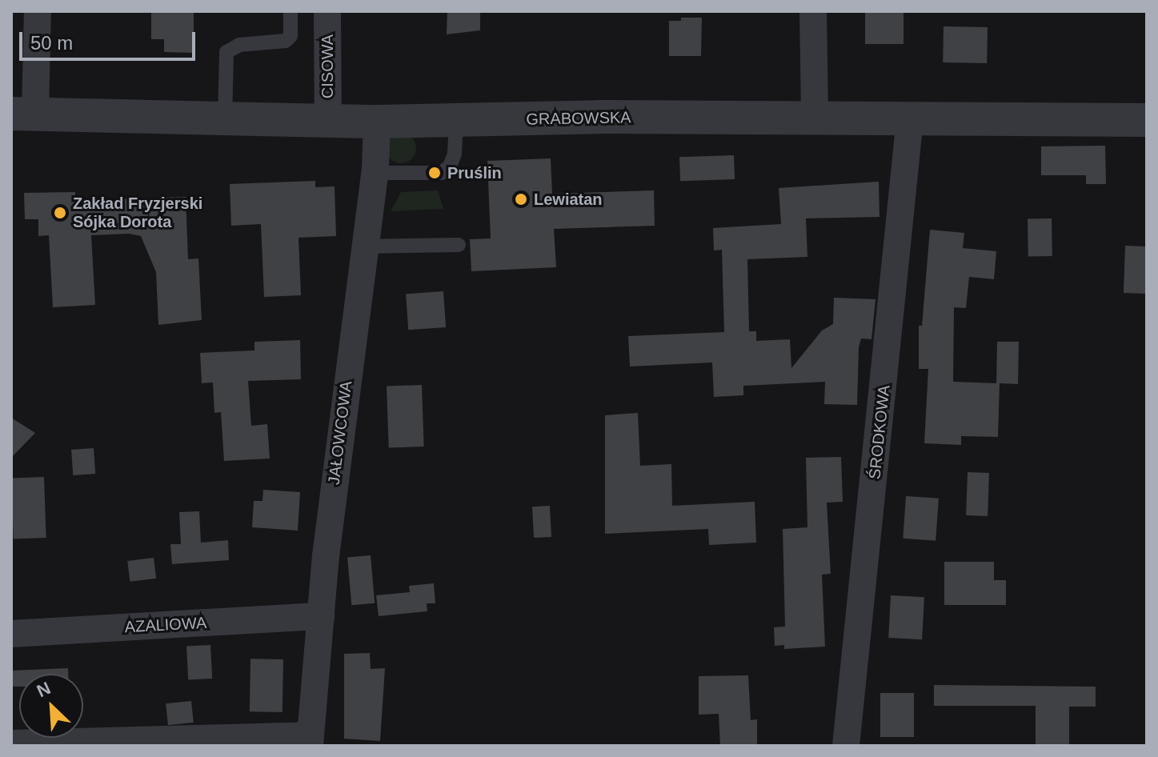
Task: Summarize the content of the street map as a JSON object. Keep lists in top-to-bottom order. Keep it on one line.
{"streets":{"street":["CISOWA","GRABOWSKA","ŚRODKOWA","JAŁOWCOWA","AZALIOWA"]},"crossings":[["CISOWA","GRABOWSKA"],["GRABOWSKA","ŚRODKOWA"],["GRABOWSKA","JAŁOWCOWA"],["JAŁOWCOWA","AZALIOWA"]],"places":["Pruślin","Lewiatan","Zakład Fryzjerski Sójka Dorota"],"scale_bar":"50 m","north":"top left"}
